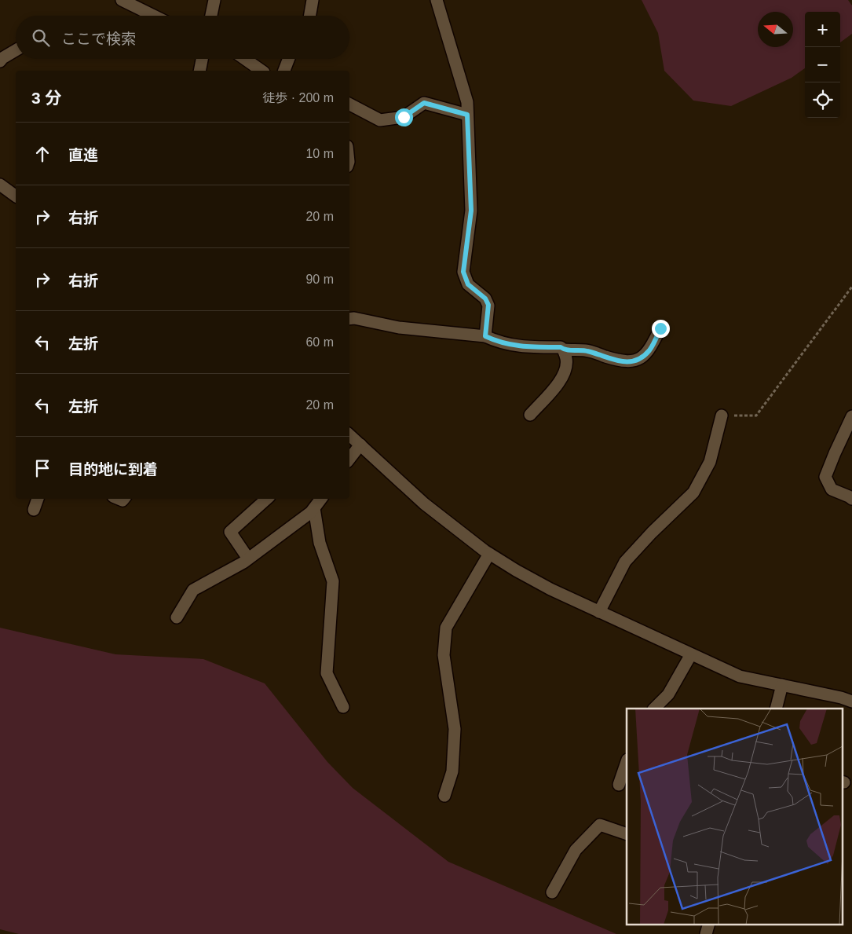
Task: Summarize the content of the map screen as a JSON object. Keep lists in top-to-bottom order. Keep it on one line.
{"north":"left","page":{"map_buttons":["+","−"],"search":"ここで検索","heading":["3 分","徒歩 · 200 m"],"list":[["直進","10 m"],["右折","20 m"],["右折","90 m"],["左折","60 m"],["左折","20 m"],"目的地に到着"]}}
